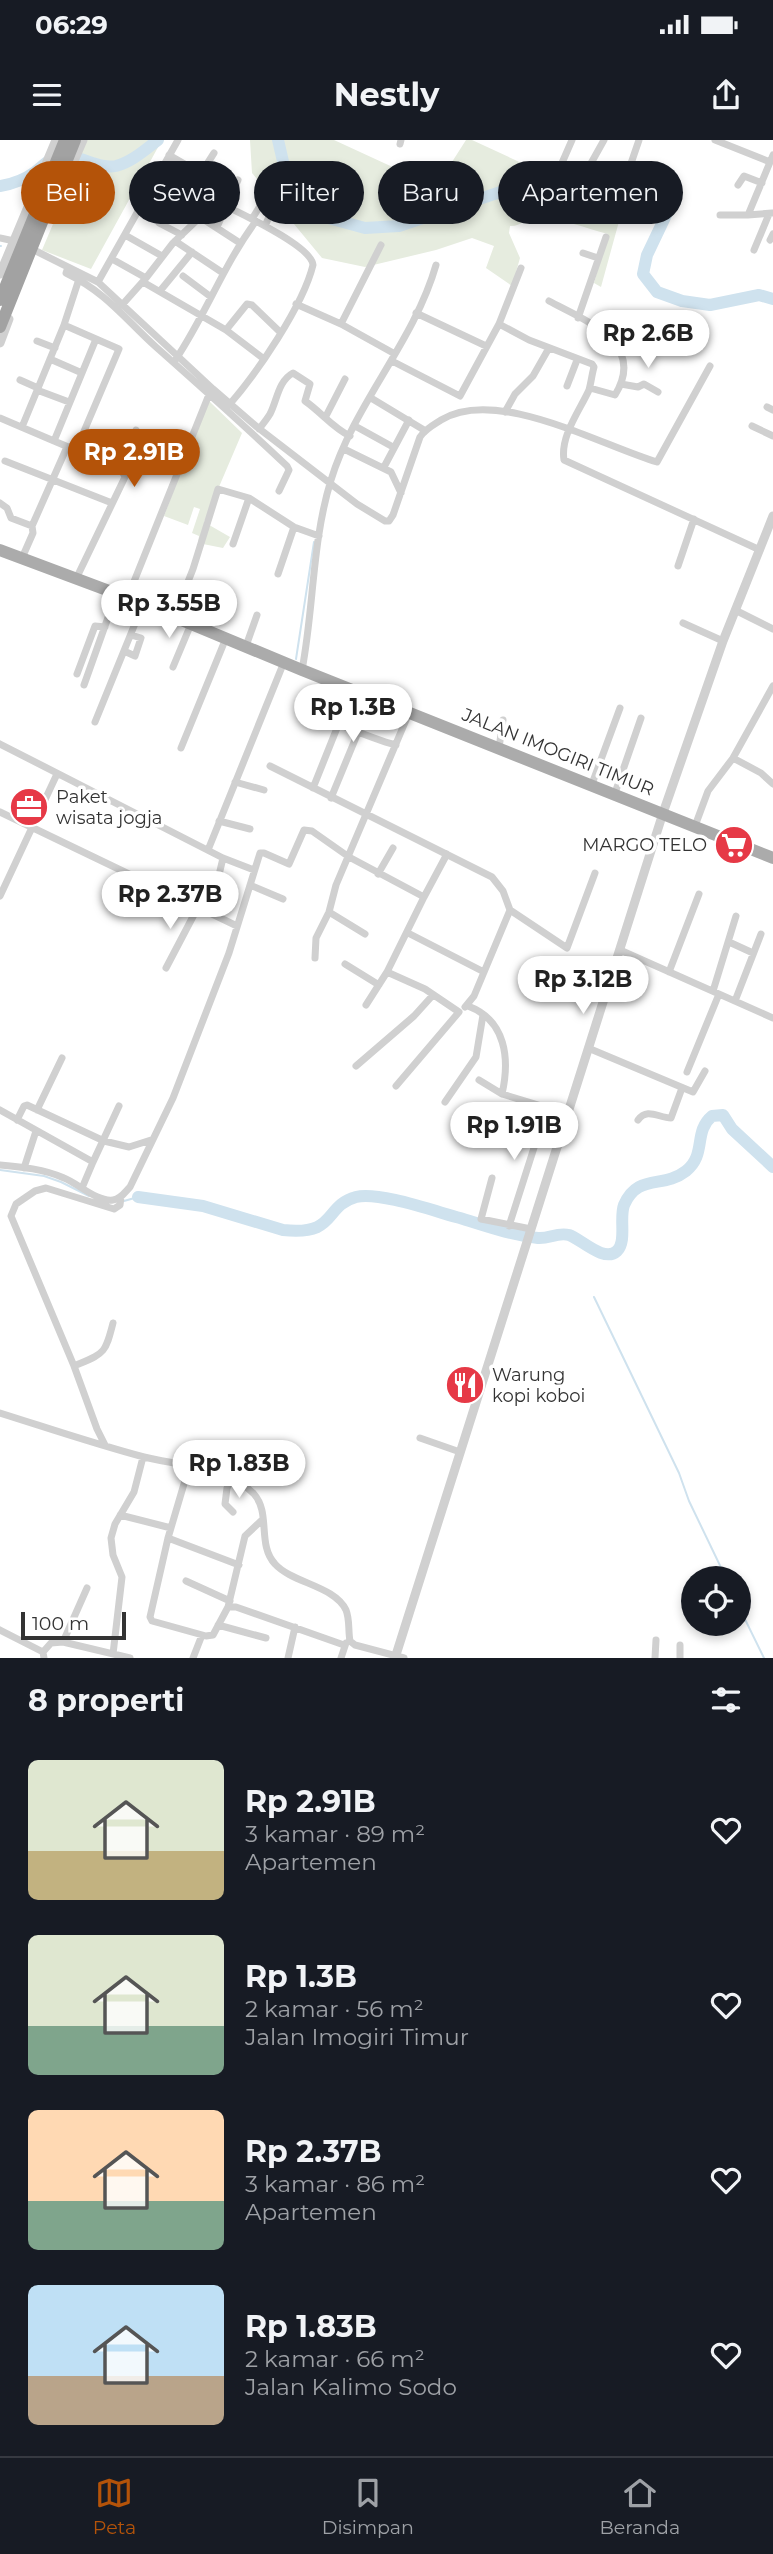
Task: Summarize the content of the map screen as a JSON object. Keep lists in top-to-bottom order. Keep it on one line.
{"streets":{"main road":["JALAN IMOGIRI TIMUR"]},"places":{"office":["Paket wisata jogja"],"supermarket":["MARGO TELO"],"restaurant":["Warung kopi koboi"]},"scale_bar":"100 m","page":{"status":"06:29","header":"Nestly","chip":["Beli","Sewa","Filter","Baru","Apartemen"],"price":["Rp 2.6B","Rp 2.91B","Rp 3.55B","Rp 1.3B","Rp 2.37B","Rp 3.12B","Rp 1.91B","Rp 1.83B"],"scale":"100 m","heading":"8 properti","list":[{"name":"Rp 2.91B","note":"3 kamar · 89 m² · Apartemen"},{"name":"Rp 1.3B","note":"2 kamar · 56 m² · Jalan Imogiri Timur"},{"name":"Rp 2.37B","note":"3 kamar · 86 m² · Apartemen"},{"name":"Rp 1.83B","note":"2 kamar · 66 m² · Jalan Kalimo Sodo"}],"tabs":["Peta","Disimpan","Beranda"]}}
